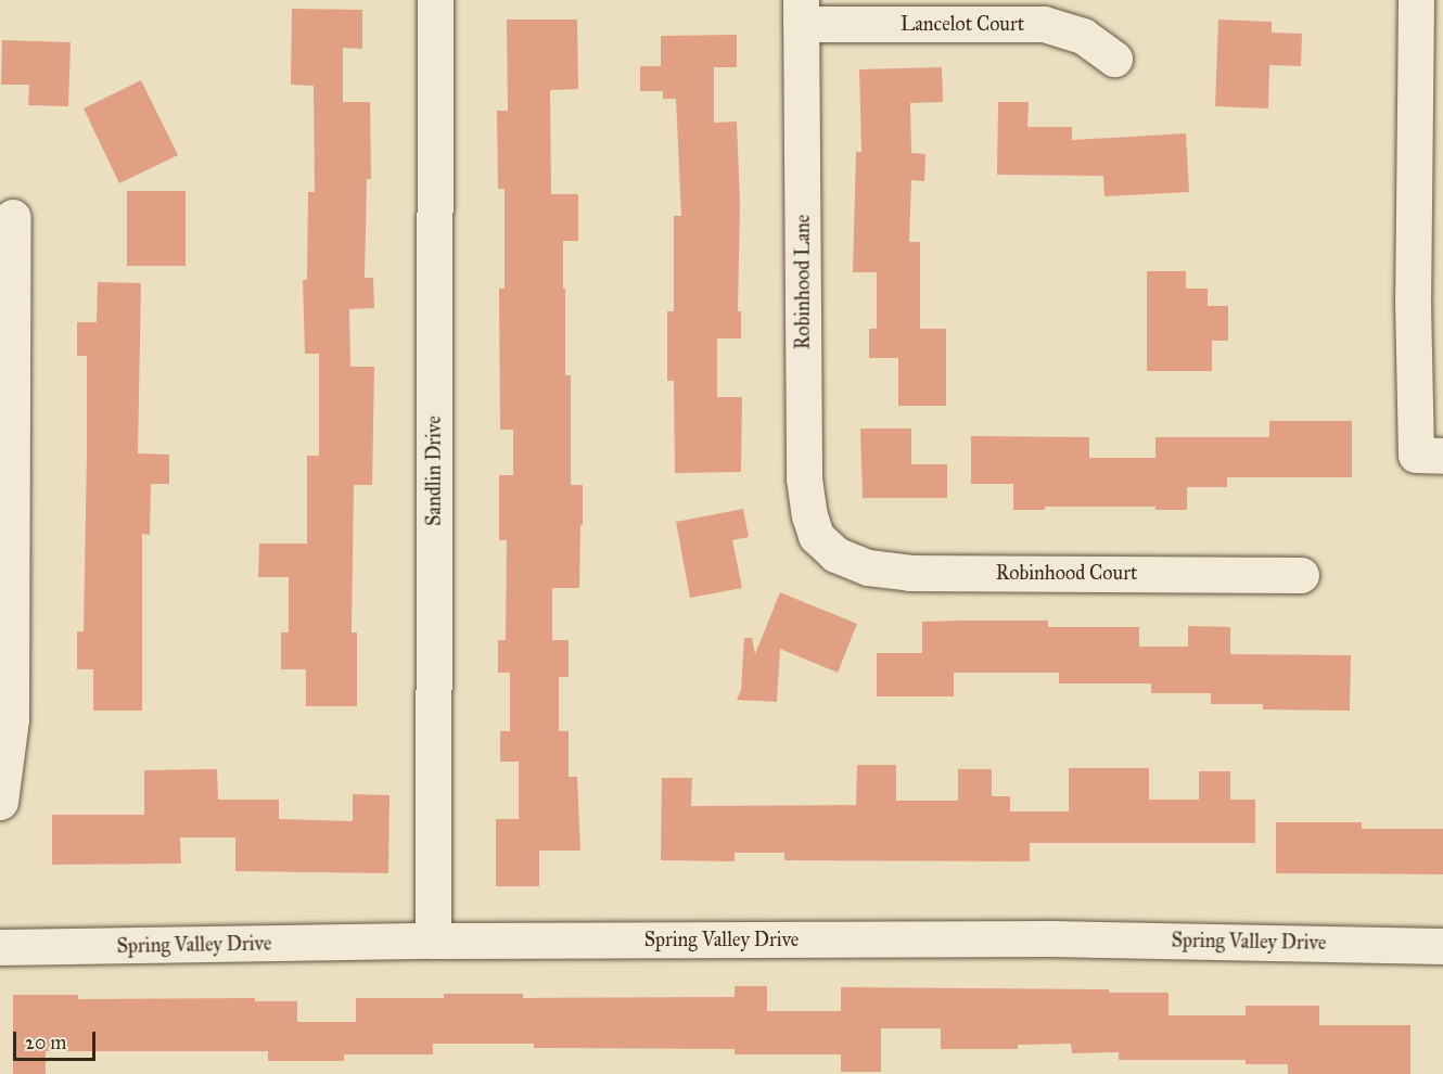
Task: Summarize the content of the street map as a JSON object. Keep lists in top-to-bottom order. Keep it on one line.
{"streets":{"street":["Lancelot Court","Robinhood Lane","Sandlin Drive","Robinhood Court","Spring Valley Drive"]},"crossings":[["Lancelot Court","Robinhood Lane"],["Robinhood Lane","Robinhood Court"],["Sandlin Drive","Spring Valley Drive"]],"scale_bar":"20 m"}
